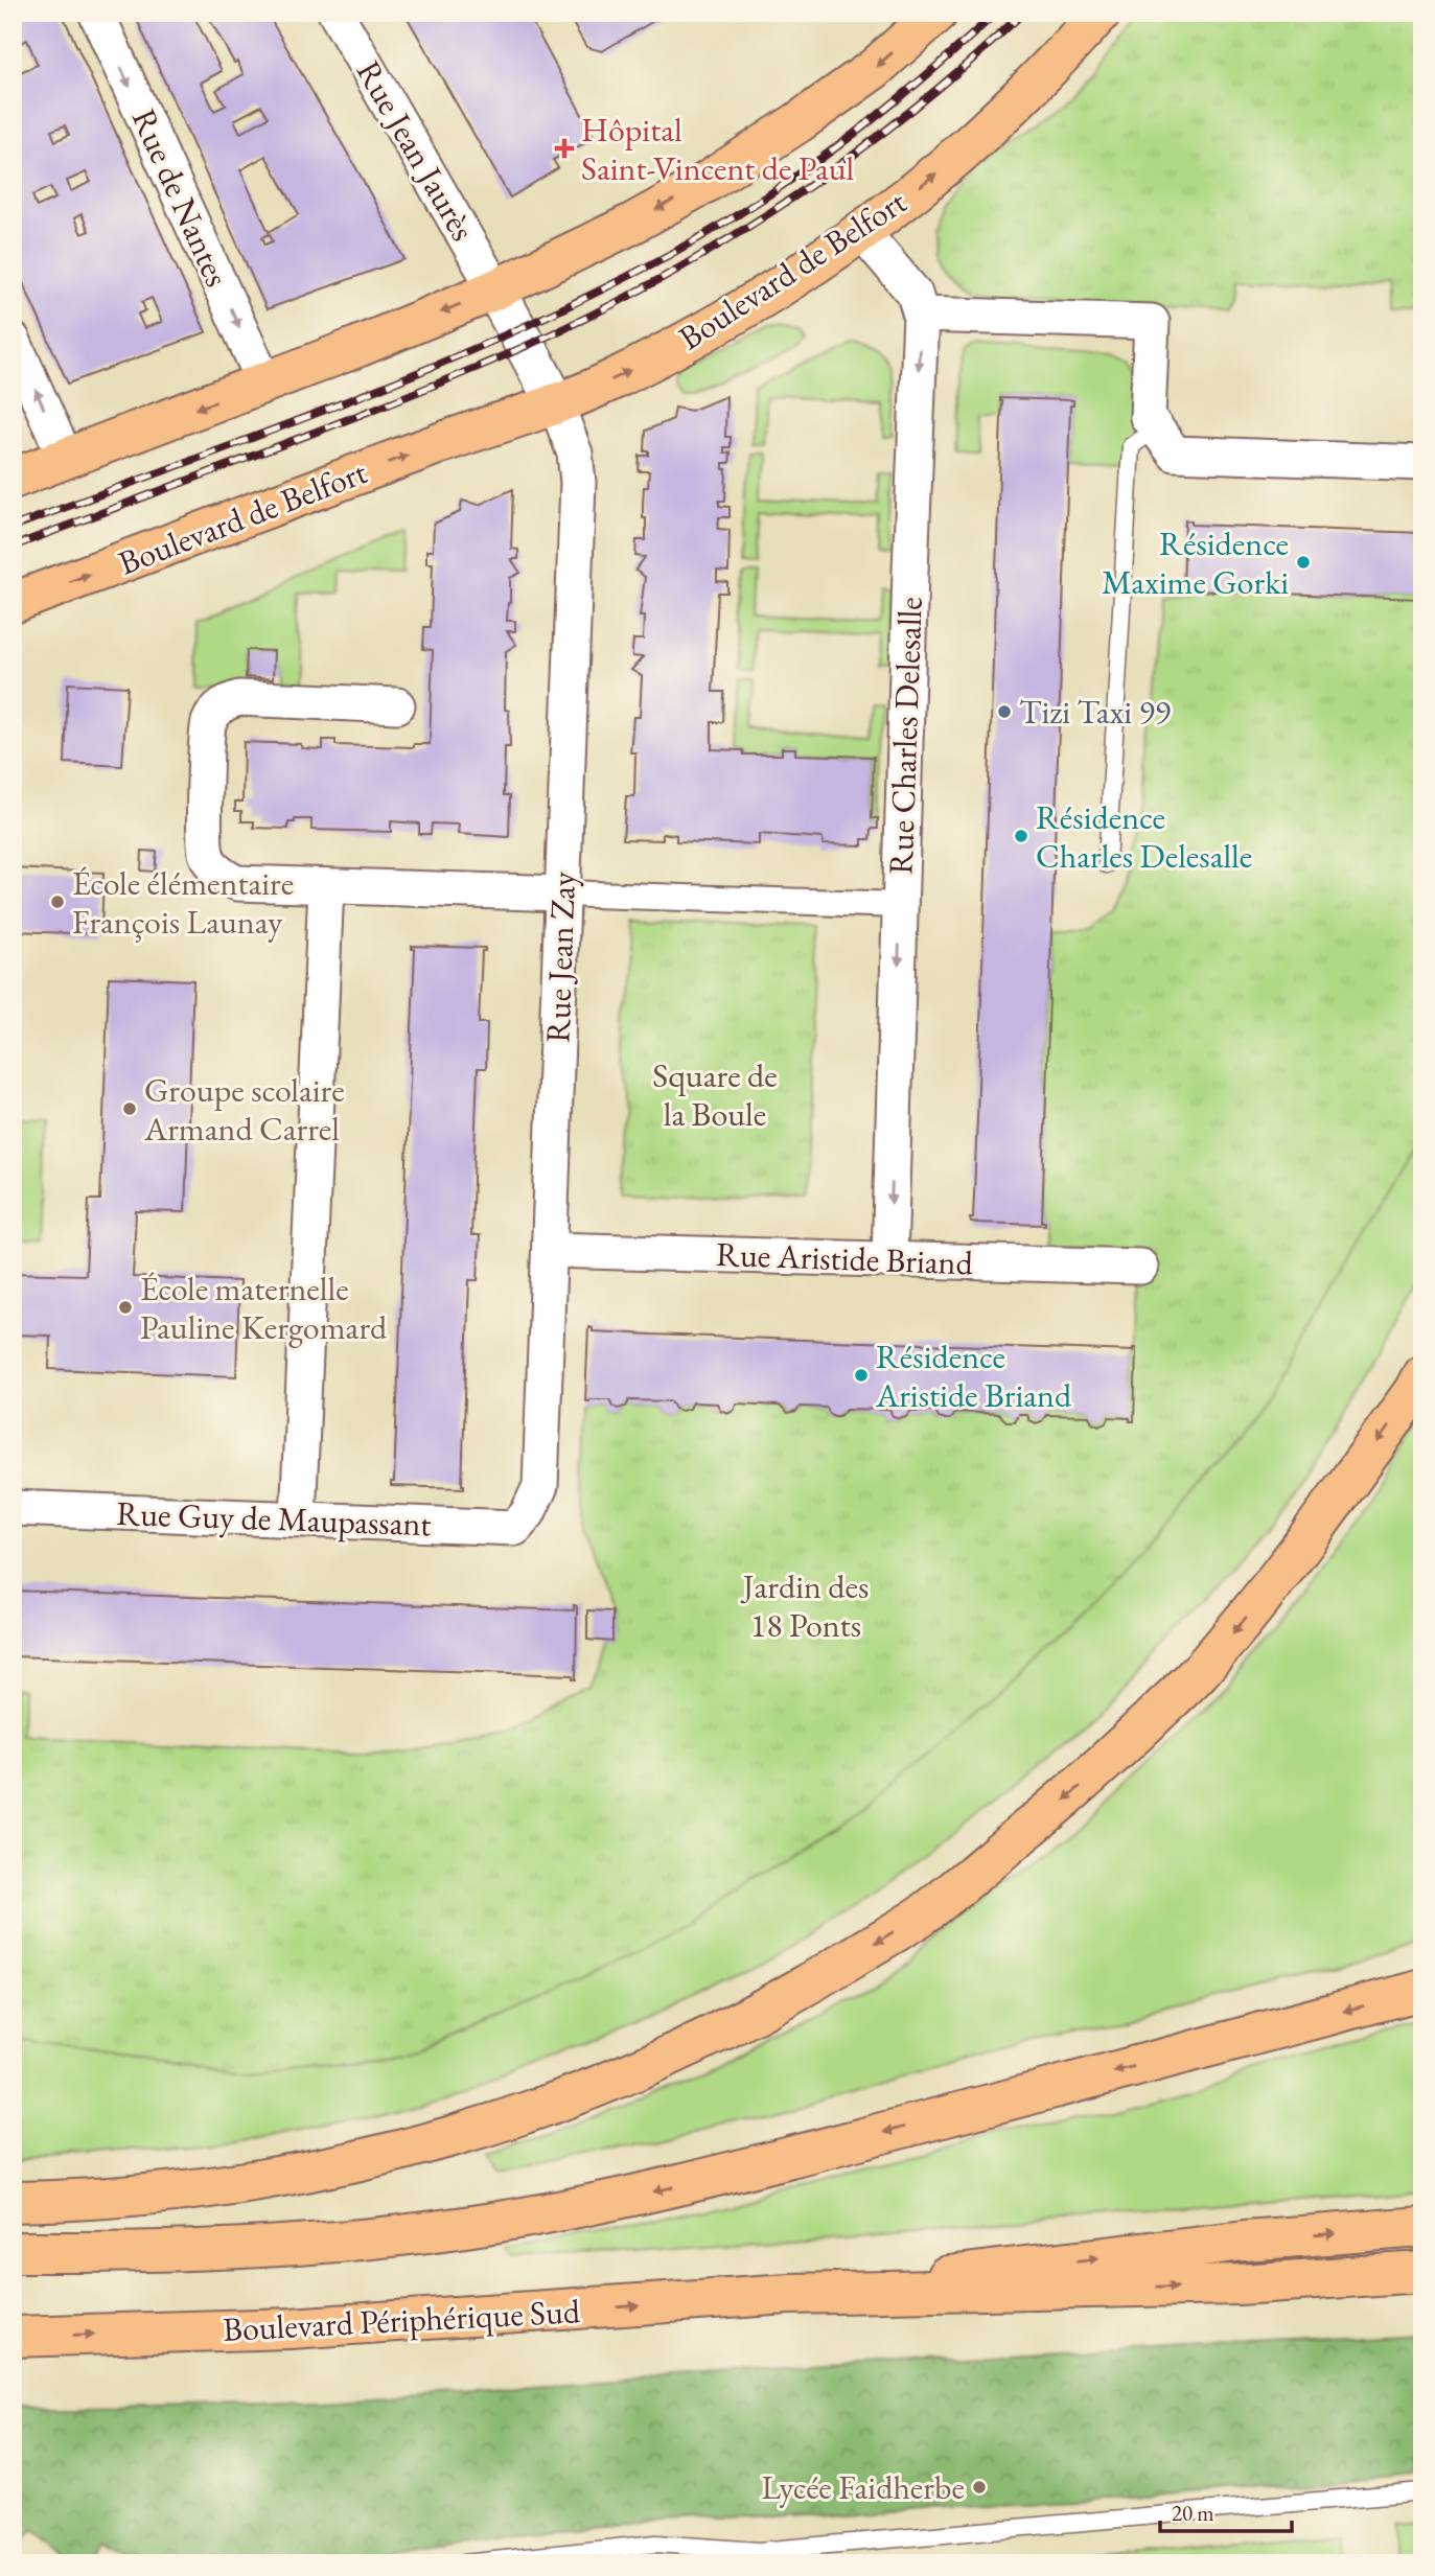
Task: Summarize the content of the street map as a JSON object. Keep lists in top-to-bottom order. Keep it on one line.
{"streets":{"main road":["Boulevard de Belfort","Boulevard Périphérique Sud"],"street":["Rue Jean Jaurès","Rue de Nantes","Rue Charles Delesalle","Rue Jean Zay","Rue Aristide Briand","Rue Guy de Maupassant"]},"crossings":[["Boulevard de Belfort","Rue Charles Delesalle"],["Boulevard de Belfort","Rue Jean Zay"],["Rue Charles Delesalle","Rue Aristide Briand"],["Rue Jean Zay","Rue Aristide Briand"],["Rue Jean Zay","Rue Guy de Maupassant"]],"one_way":["Rue Charles Delesalle"],"parks":["Square de la Boule","Jardin des 18 Ponts"],"places":{"health":["Hôpital Saint-Vincent de Paul"],"other":["Résidence Maxime Gorki","Tizi Taxi 99","Résidence Charles Delesalle","École élémentaire François Launay","Groupe scolaire Armand Carrel","École maternelle Pauline Kergomard","Résidence Aristide Briand","Lycée Faidherbe"]},"scale_bar":"20 m"}
